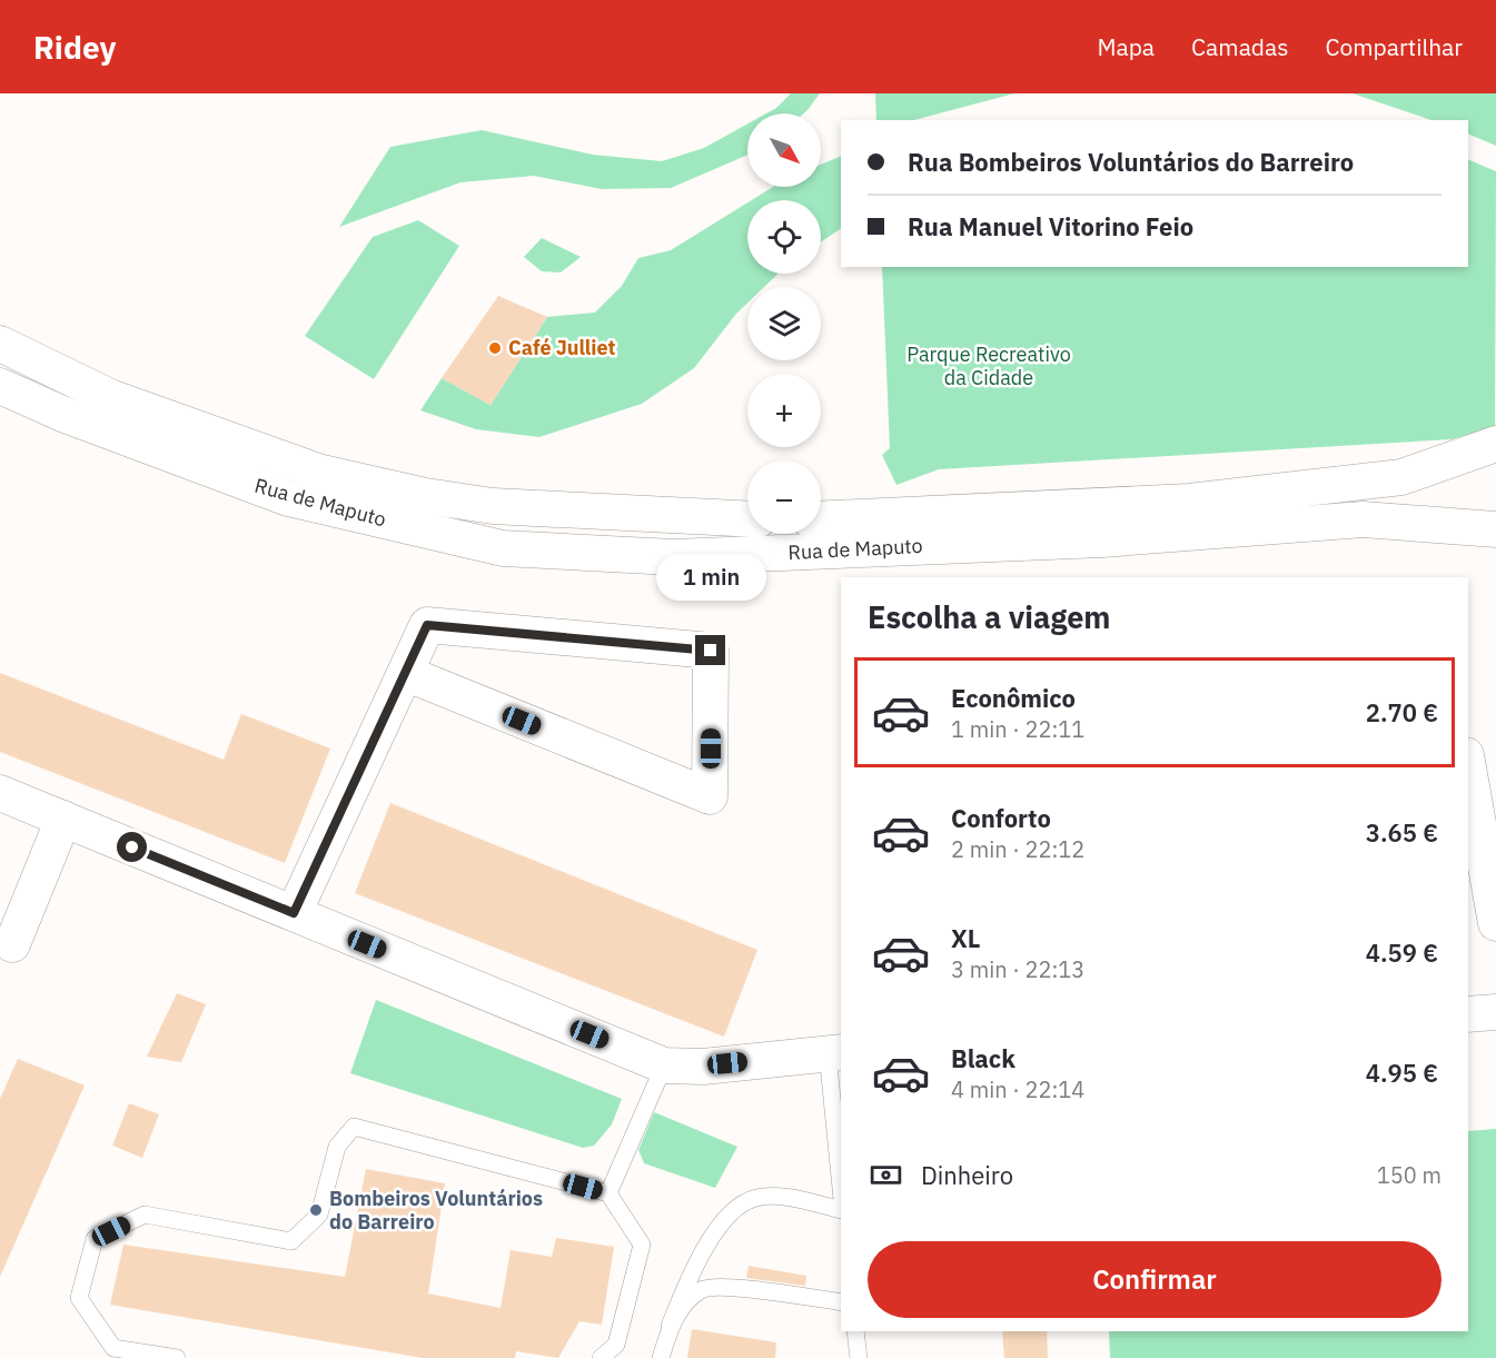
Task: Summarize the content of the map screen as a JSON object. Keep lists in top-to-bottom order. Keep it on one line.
{"streets":{"street":["Rua de Maputo"]},"parks":["Parque Recreativo da Cidade"],"places":["Café Julliet","Bombeiros Voluntários do Barreiro"],"north":"bottom right","page":{"header":"Ridey","nav":["Mapa","Camadas","Compartilhar"],"map_buttons":["+","−"],"banner":["Rua Bombeiros Voluntários do Barreiro","Rua Manuel Vitorino Feio"],"bubble":"1 min","heading":"Escolha a viagem","list":[{"name":"Econômico","note":"1 min · 22:11","value":"2.70 €"},{"name":"Conforto","note":"2 min · 22:12","value":"3.65 €"},{"name":"XL","note":"3 min · 22:13","value":"4.59 €"},{"name":"Black","note":"4 min · 22:14","value":"4.95 €"}],"pay":["Dinheiro","150 m"],"buttons":"Confirmar"}}
